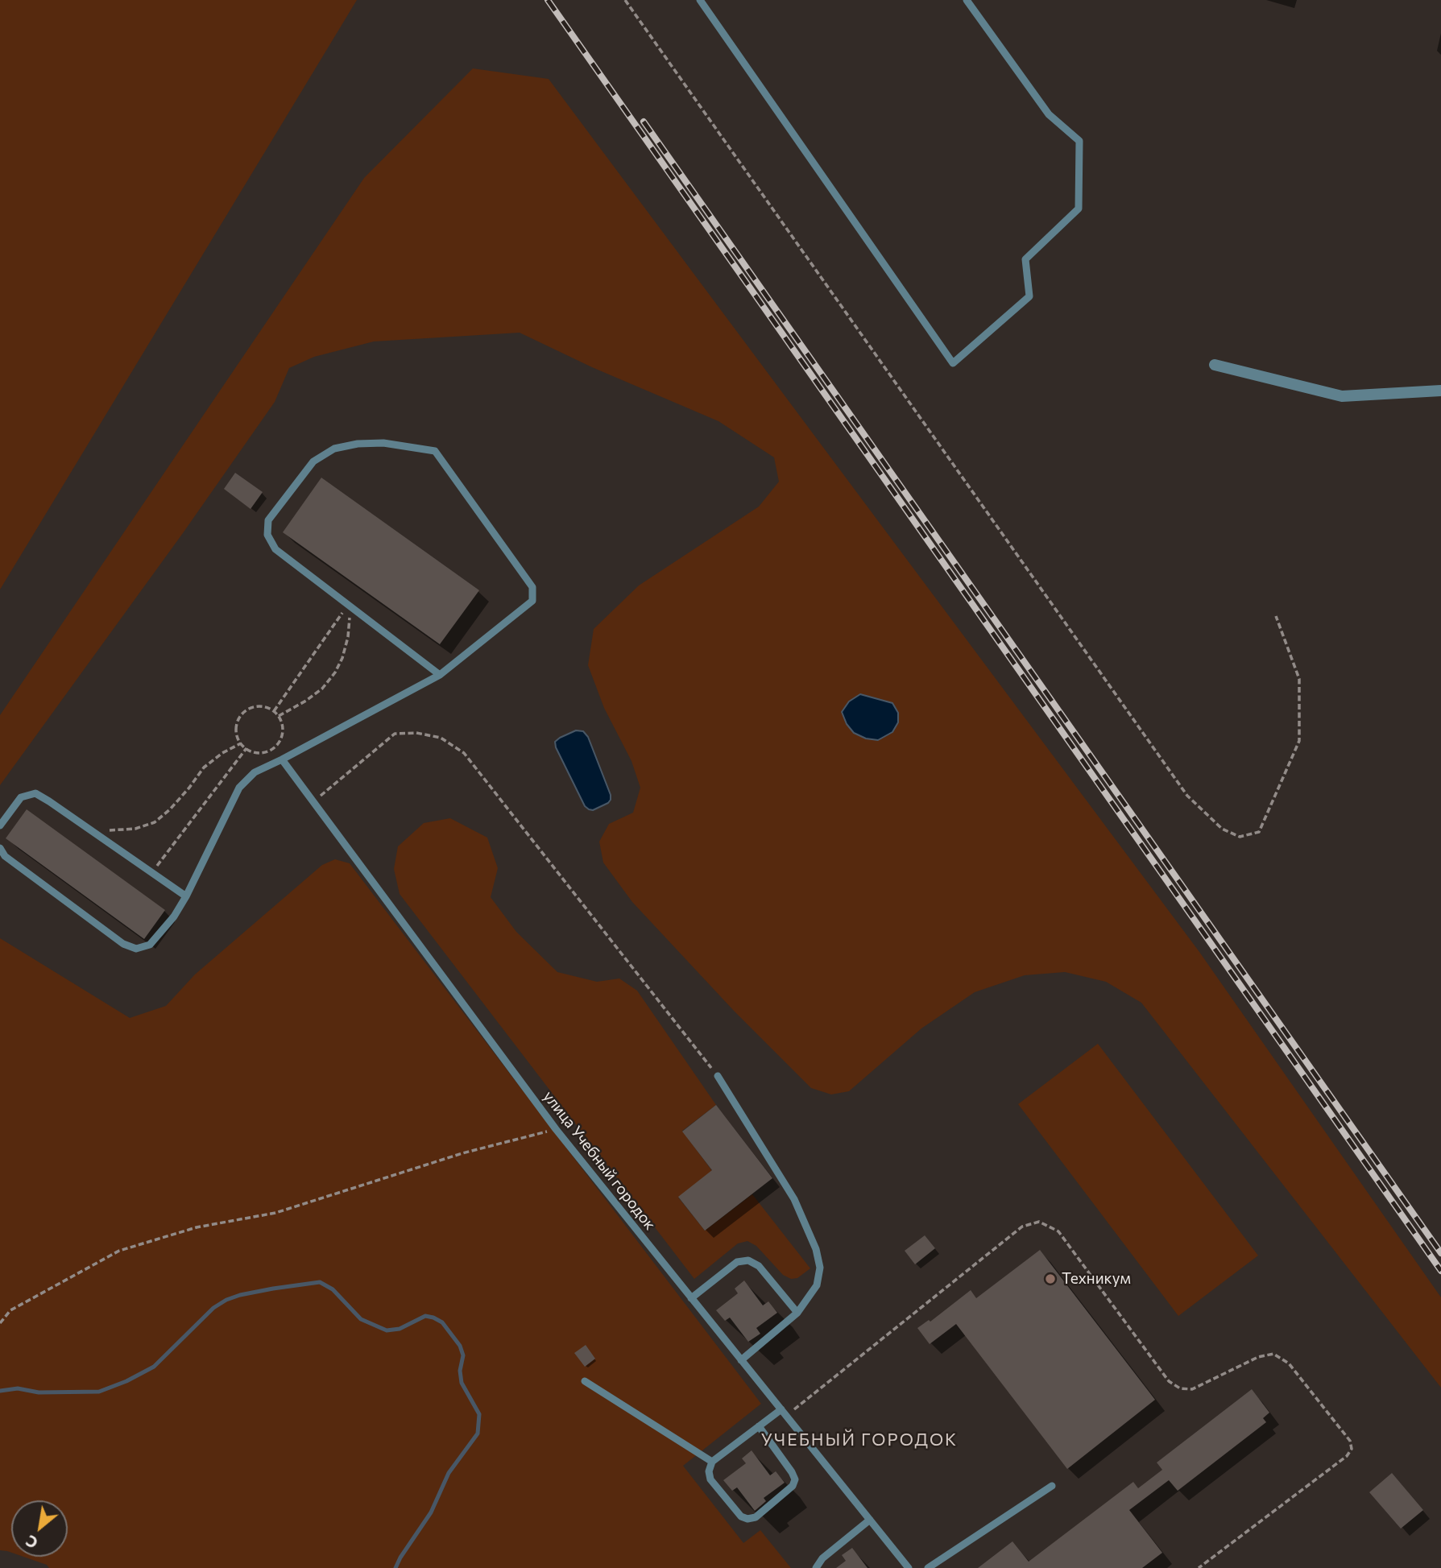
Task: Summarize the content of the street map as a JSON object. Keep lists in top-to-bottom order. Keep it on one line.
{"streets":{"lane":["улица Учебный городок"]},"districts":["УЧЕБНЫЙ ГОРОДОК"],"places":["Техникум"],"north":"bottom left"}
